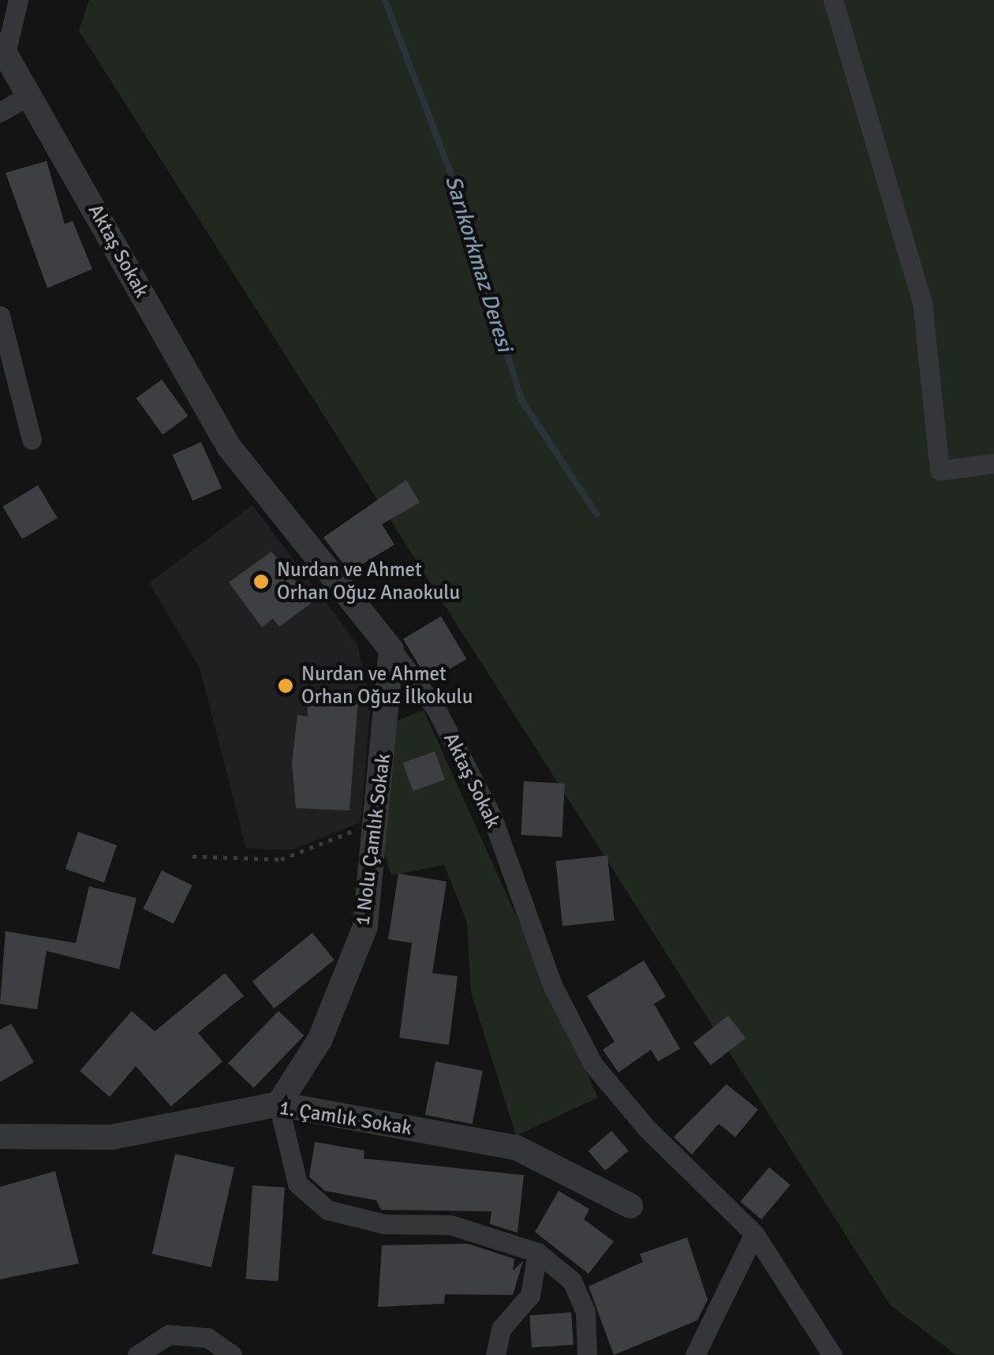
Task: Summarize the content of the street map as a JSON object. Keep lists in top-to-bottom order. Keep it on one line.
{"streets":{"street":["Aktaş Sokak","1 Nolu Çamlık Sokak","1. Çamlık Sokak"]},"crossings":[["Aktaş Sokak","1 Nolu Çamlık Sokak"],["1 Nolu Çamlık Sokak","1. Çamlık Sokak"]],"water":["Sarıkorkmaz Deresi"],"places":["Nurdan ve Ahmet Orhan Oğuz Anaokulu","Nurdan ve Ahmet Orhan Oğuz İlkokulu"]}
